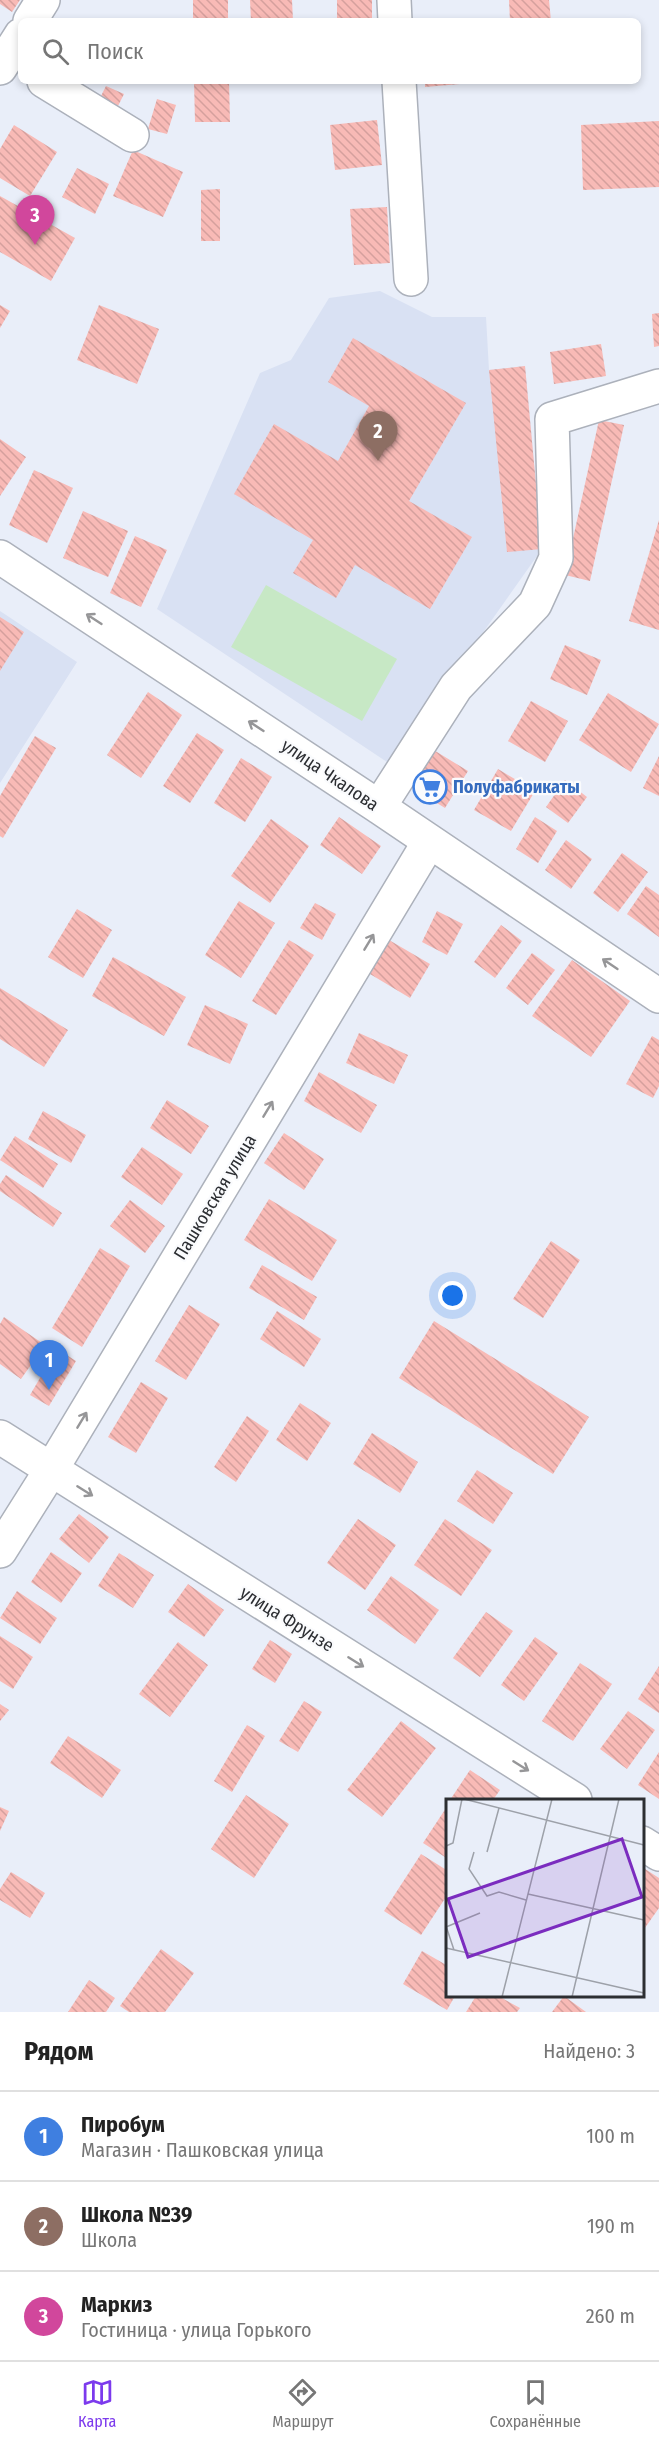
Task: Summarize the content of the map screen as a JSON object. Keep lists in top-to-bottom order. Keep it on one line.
{"streets":{"street":["улица Чкалова","Пашковская улица","улица Фрунзе"]},"crossings":[["улица Чкалова","Пашковская улица"],["Пашковская улица","улица Фрунзе"]],"one_way":["улица Чкалова","Пашковская улица","улица Фрунзе"],"places":{"supermarket":["Полуфабрикаты"]},"page":{"search":"Поиск","pins":["3","2","1"],"heading":["Рядом","Найдено: 3"],"list":[{"mark":"1","name":"Пиробум","note":"Магазин · Пашковская улица","value":"100 m"},{"mark":"2","name":"Школа №39","note":"Школа","value":"190 m"},{"mark":"3","name":"Маркиз","note":"Гостиница · улица Горького","value":"260 m"}],"nav":["Карта","Маршрут","Сохранённые"]}}
